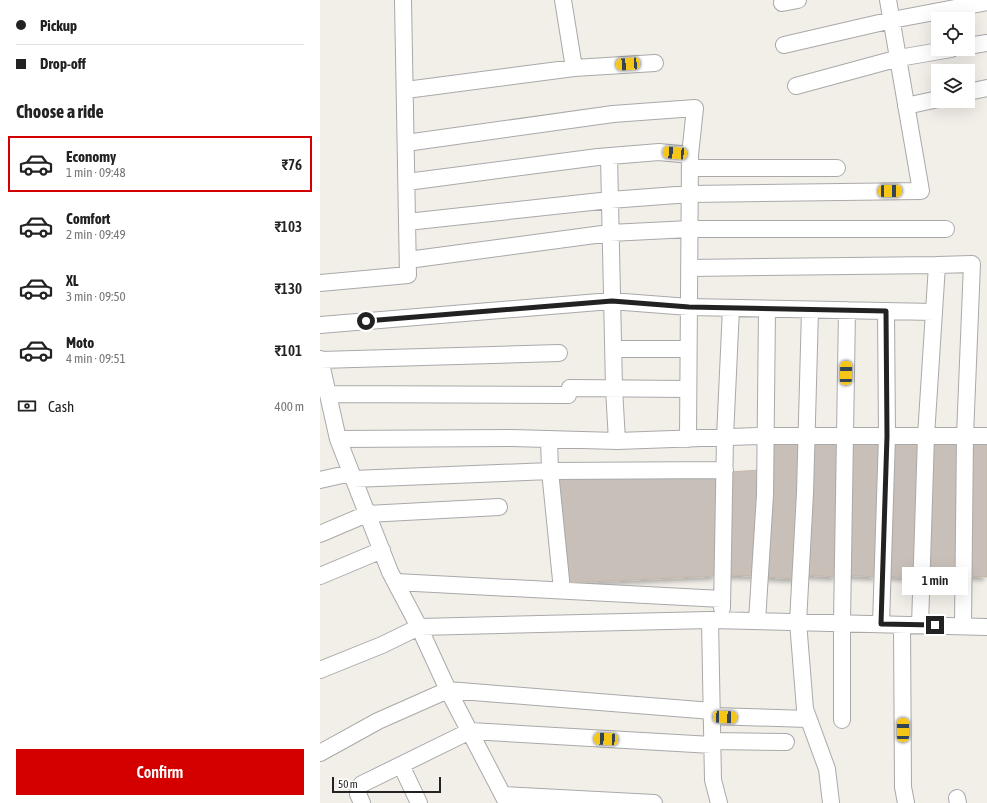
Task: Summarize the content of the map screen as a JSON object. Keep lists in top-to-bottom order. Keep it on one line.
{"scale_bar":"50 m","page":{"banner":["Pickup","Drop-off"],"heading":"Choose a ride","list":[{"name":"Economy","note":"1 min · 09:48","value":"₹76"},{"name":"Comfort","note":"2 min · 09:49","value":"₹103"},{"name":"XL","note":"3 min · 09:50","value":"₹130"},{"name":"Moto","note":"4 min · 09:51","value":"₹101"}],"pay":["Cash","400 m"],"bubble":"1 min","buttons":"Confirm","scale":"50 m"}}
